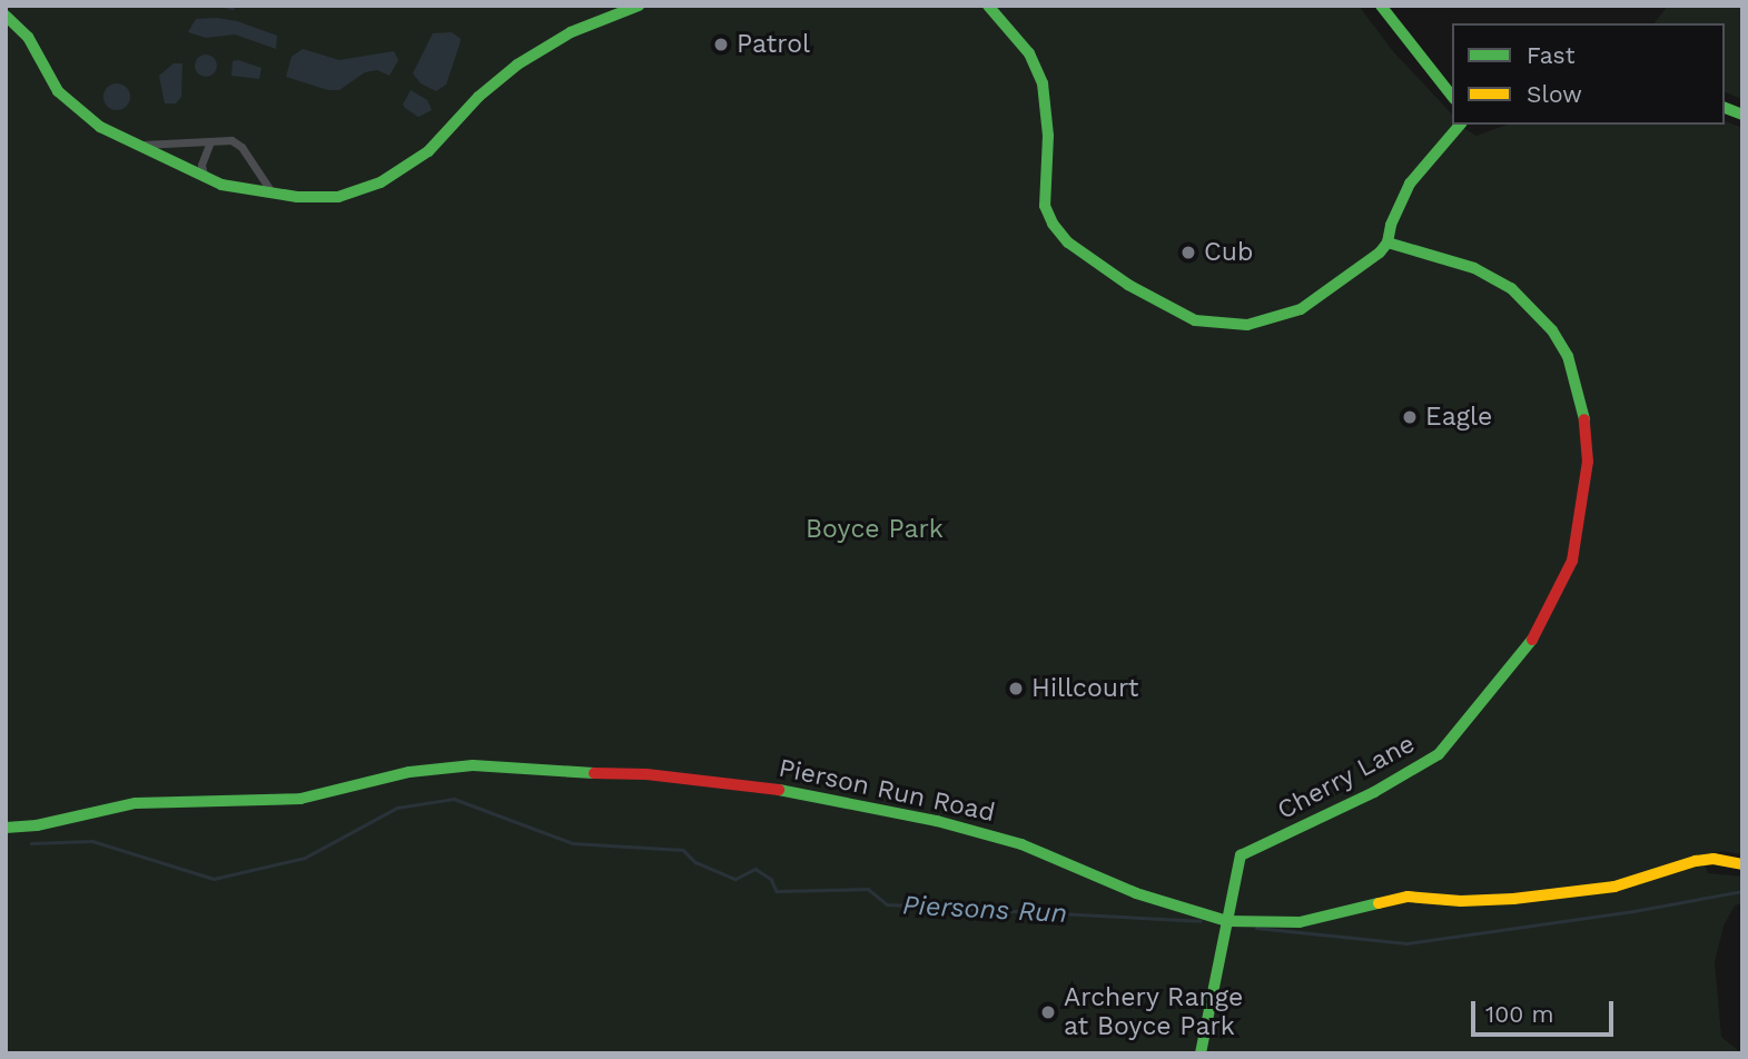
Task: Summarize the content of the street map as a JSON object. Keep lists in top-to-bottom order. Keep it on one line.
{"streets":{"street":["Cherry Lane","Pierson Run Road"]},"crossings":[["Cherry Lane","Pierson Run Road"]],"water":["Piersons Run"],"parks":["Boyce Park"],"places":["Patrol","Cub","Eagle","Hillcourt","Archery Range at Boyce Park"],"legend":["Fast","Slow"],"scale_bar":"100 m"}
